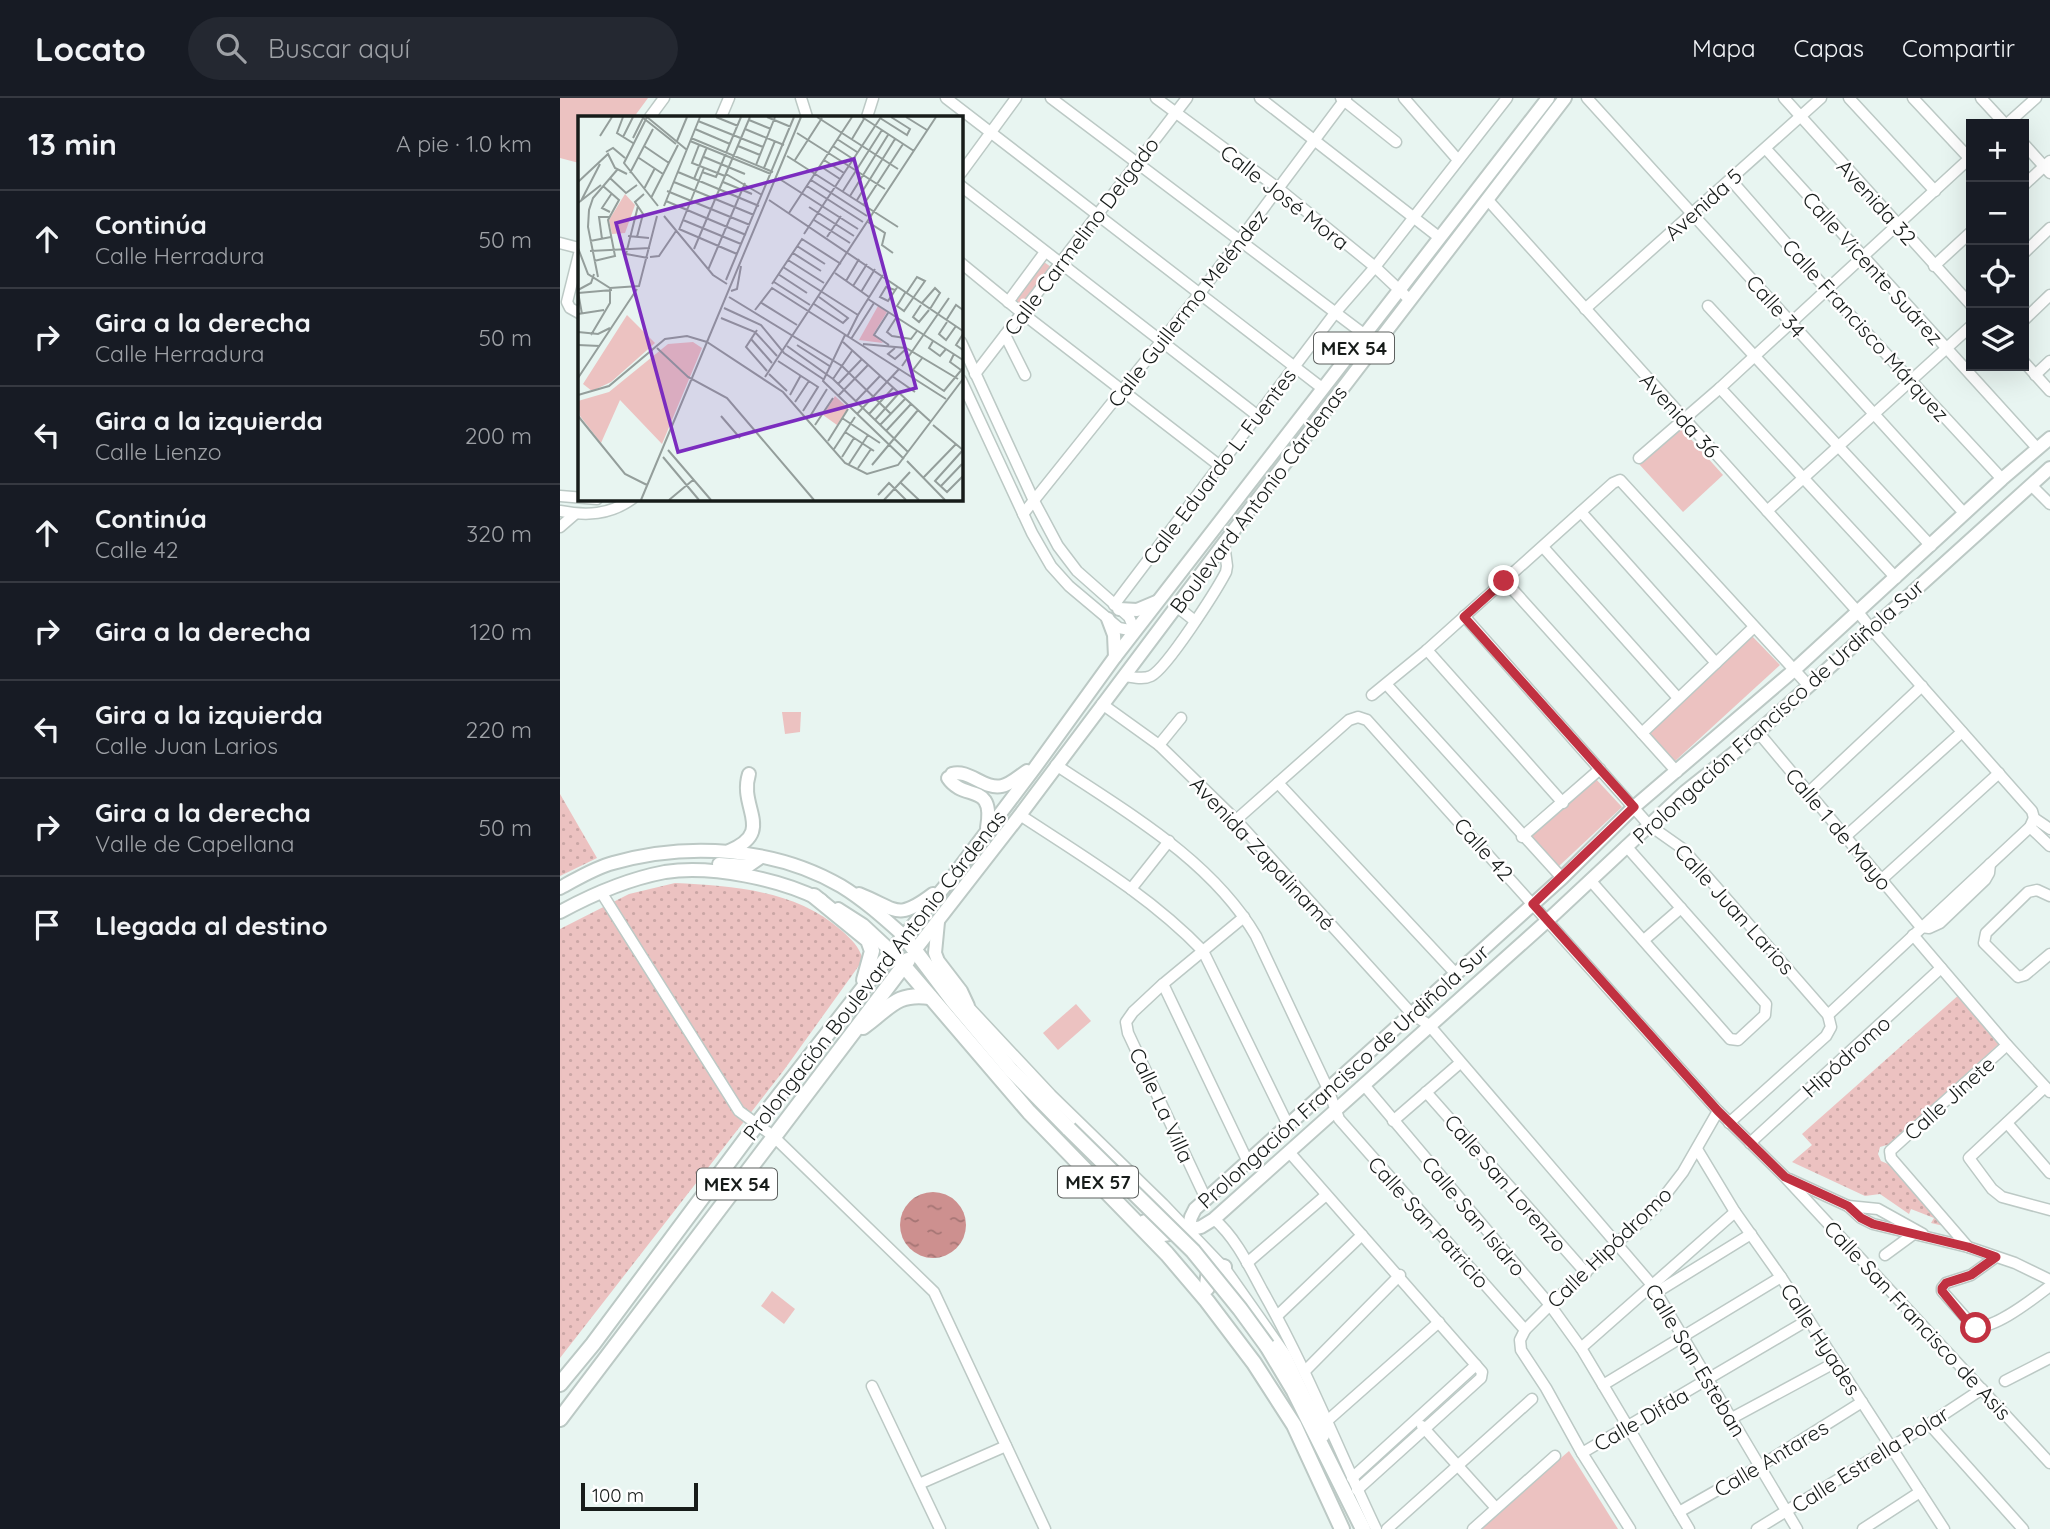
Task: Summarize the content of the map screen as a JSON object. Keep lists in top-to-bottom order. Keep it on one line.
{"streets":{"highway":["MEX 54","Prolongación Boulevard Antonio Cárdenas","MEX 57"],"main road":["Boulevard Antonio Cárdenas","Prolongación Francisco de Urdiñola Sur"],"street":["Calle José Mora","Avenida 32","Avenida 5","Calle Carmelino Delgado","Calle Vicente Suárez","Calle 34","Calle Guillermo Meléndez","Calle Francisco Márquez","Avenida 36","Calle Eduardo L. Fuentes","Calle 1 de Mayo","Calle 42","Avenida Zapalinamé","Calle Juan Larios","Hipódromo","Calle Jinete","Calle La Villa","Calle San Lorenzo","Calle San Isidro","Calle San Patricio","Calle Hipódromo","Calle San Francisco de Asis","Calle Hyades","Calle San Esteban","Calle Difda","Calle Antares","Calle Estrella Polar"]},"crossings":[["Calle José Mora","Calle Carmelino Delgado"],["Calle José Mora","Calle Guillermo Meléndez"],["Calle José Mora","Calle Eduardo L. Fuentes"],["Calle José Mora","Boulevard Antonio Cárdenas"],["Avenida 32","Avenida 5"],["Avenida 5","Calle Vicente Suárez"],["Avenida 5","Calle 34"],["Avenida 5","Calle Francisco Márquez"],["Avenida 5","Avenida 36"],["Calle Vicente Suárez","Prolongación Francisco de Urdiñola Sur"],["Calle 34","Prolongación Francisco de Urdiñola Sur"],["Calle Francisco Márquez","Prolongación Francisco de Urdiñola Sur"],["Avenida 36","Boulevard Antonio Cárdenas"],["Avenida 36","Prolongación Francisco de Urdiñola Sur"],["Boulevard Antonio Cárdenas","Prolongación Boulevard Antonio Cárdenas"],["Prolongación Francisco de Urdiñola Sur","Calle 1 de Mayo"],["Prolongación Francisco de Urdiñola Sur","Calle 42"],["Prolongación Francisco de Urdiñola Sur","Avenida Zapalinamé"],["Prolongación Francisco de Urdiñola Sur","Calle Juan Larios"],["Prolongación Francisco de Urdiñola Sur","Calle La Villa"],["Prolongación Francisco de Urdiñola Sur","Calle San Isidro"],["Prolongación Francisco de Urdiñola Sur","Calle San Patricio"],["Prolongación Francisco de Urdiñola Sur","Calle San Esteban"],["Calle 42","Hipódromo"],["Calle 42","Calle Hipódromo"],["Calle 42","Calle San Francisco de Asis"],["Avenida Zapalinamé","Prolongación Boulevard Antonio Cárdenas"],["Avenida Zapalinamé","Calle San Esteban"],["Prolongación Boulevard Antonio Cárdenas","MEX 57"],["Prolongación Boulevard Antonio Cárdenas","Calle San Patricio"],["Calle San Lorenzo","Calle Hipódromo"],["Calle San Isidro","Calle Hipódromo"],["Calle San Isidro","Calle Difda"],["Calle San Isidro","Calle Antares"],["Calle San Patricio","Calle Hipódromo"],["Calle Hipódromo","Calle Hyades"],["Calle Hipódromo","Calle San Esteban"],["Calle Hipódromo","Calle Difda"],["Calle San Francisco de Asis","Calle Estrella Polar"],["Calle Hyades","Calle Difda"],["Calle Hyades","Calle Antares"],["Calle Hyades","Calle Estrella Polar"],["Calle San Esteban","Calle Difda"],["Calle San Esteban","Calle Antares"],["Calle San Esteban","Calle Estrella Polar"]],"scale_bar":"100 m","page":{"header":"Locato","search":"Buscar aquí","nav":["Mapa","Capas","Compartir"],"heading":["13 min","A pie · 1.0 km"],"map_buttons":["+","−"],"list":[["Continúa","Calle Herradura","50 m"],["Gira a la derecha","Calle Herradura","50 m"],["Gira a la izquierda","Calle Lienzo","200 m"],["Continúa","Calle 42","320 m"],["Gira a la derecha","120 m"],["Gira a la izquierda","Calle Juan Larios","220 m"],["Gira a la derecha","Valle de Capellana","50 m"],"Llegada al destino"],"scale":"100 m"}}
